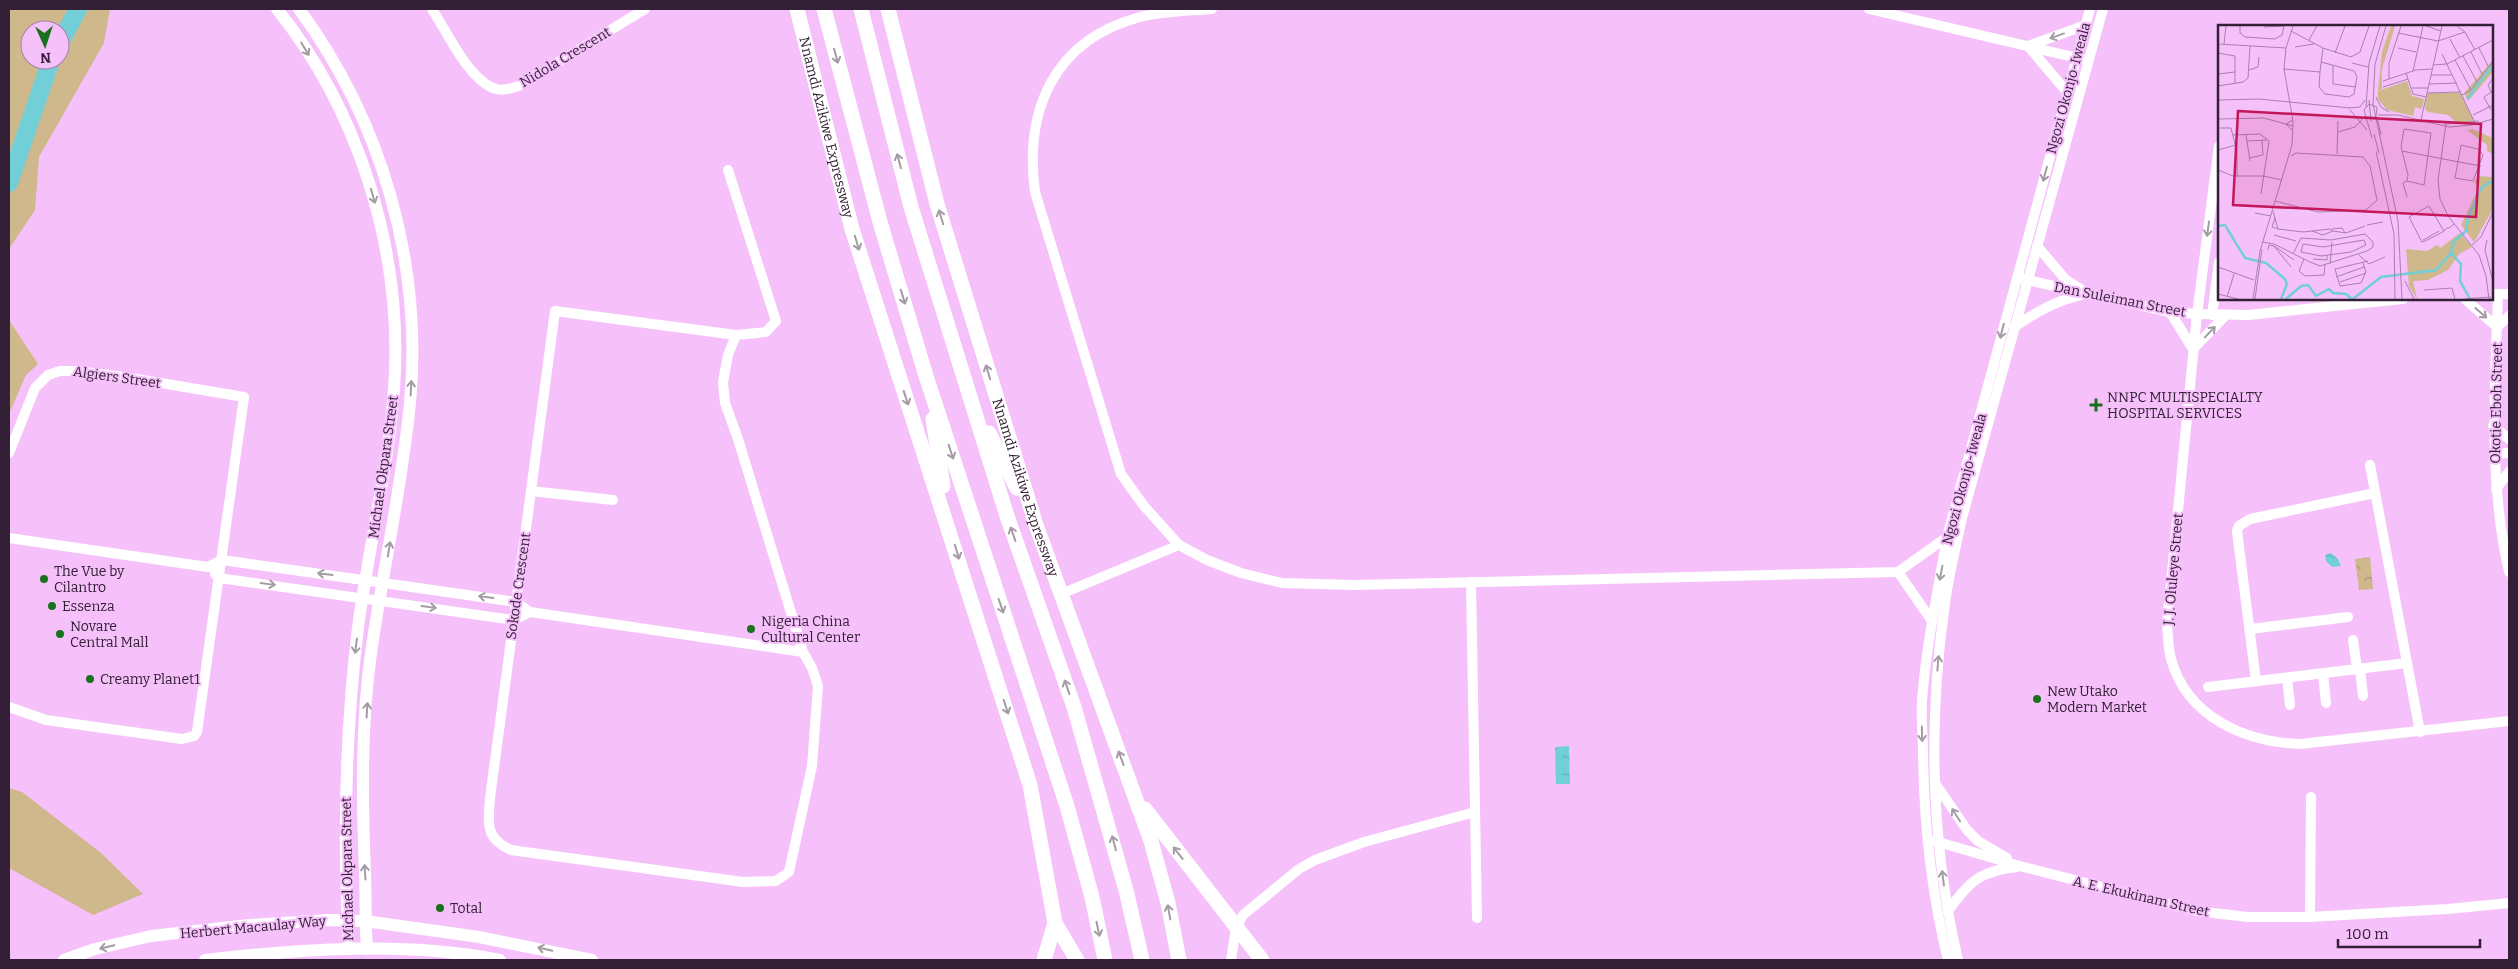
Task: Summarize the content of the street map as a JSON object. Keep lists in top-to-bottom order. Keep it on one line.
{"streets":{"highway":["Nnamdi Azikiwe Expressway"],"main road":["Michael Okpara Street","Herbert Macaulay Way"],"street":["Nidola Crescent","Ngozi Okonjo-Iweala","Dan Suleiman Street","Algiers Street","Okotie Eboh Street","J. J. Oluleye Street","Sokode Crescent","A. E. Ekukinam Street"]},"crossings":[["Ngozi Okonjo-Iweala","Dan Suleiman Street"],["Ngozi Okonjo-Iweala","A. E. Ekukinam Street"],["Dan Suleiman Street","J. J. Oluleye Street"],["Michael Okpara Street","Herbert Macaulay Way"]],"places":{"health":["NNPC MULTISPECIALTY HOSPITAL SERVICES"],"other":["The Vue by Cilantro","Essenza","Nigeria China Cultural Center","Novare Central Mall","Creamy Planet1","New Utako Modern Market","Total"]},"scale_bar":"100 m","north":"bottom"}
